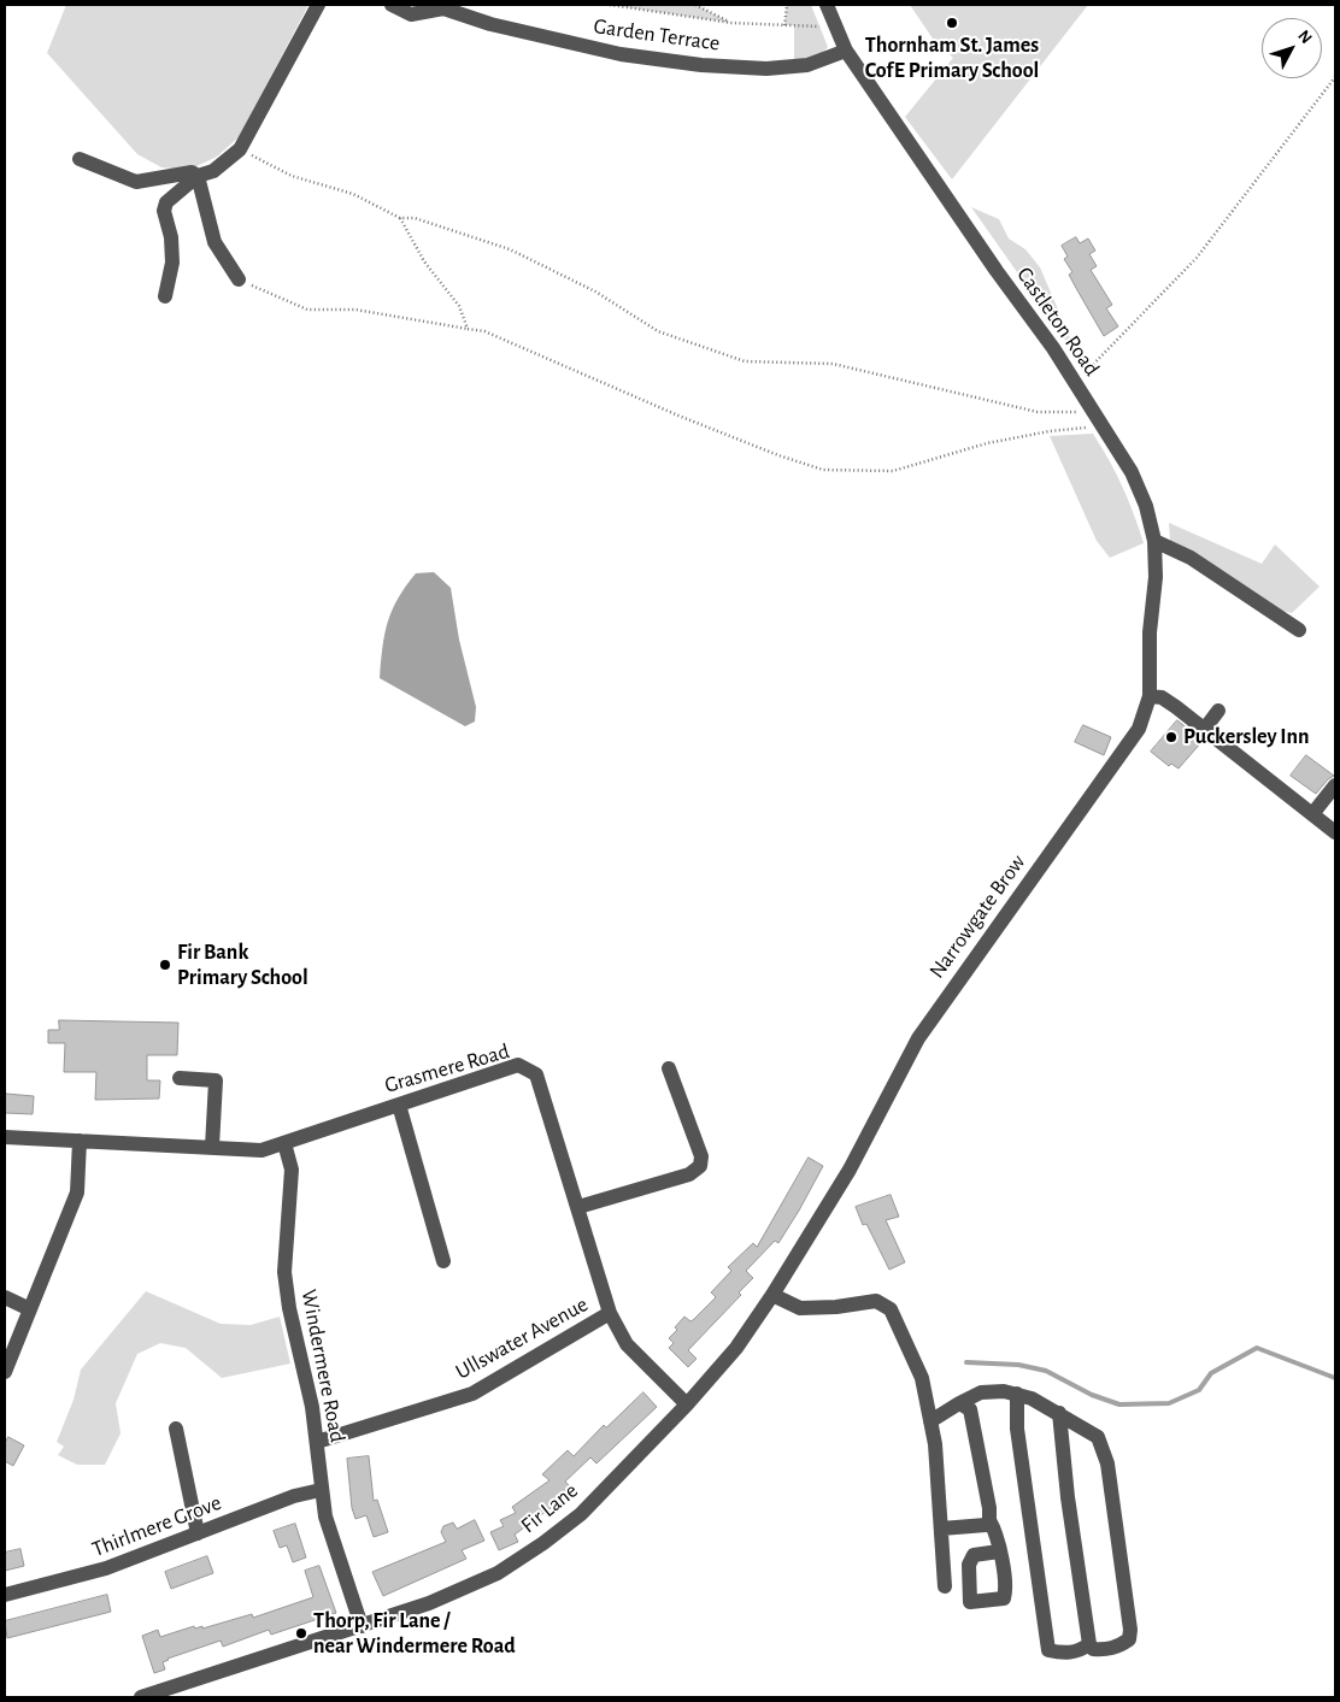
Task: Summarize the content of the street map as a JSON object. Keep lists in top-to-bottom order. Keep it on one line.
{"streets":{"street":["Garden Terrace","Castleton Road","Narrowgate Brow","Grasmere Road","Ullswater Avenue","Windermere Road","Fir Lane","Thirlmere Grove"]},"crossings":[["Garden Terrace","Castleton Road"],["Castleton Road","Narrowgate Brow"],["Narrowgate Brow","Fir Lane"],["Grasmere Road","Ullswater Avenue"],["Grasmere Road","Windermere Road"],["Grasmere Road","Fir Lane"],["Ullswater Avenue","Windermere Road"],["Windermere Road","Fir Lane"],["Windermere Road","Thirlmere Grove"]],"places":["Thornham St. James CofE Primary School","Puckersley Inn","Fir Bank Primary School","Thorp, Fir Lane / near Windermere Road"],"north":"top right"}
